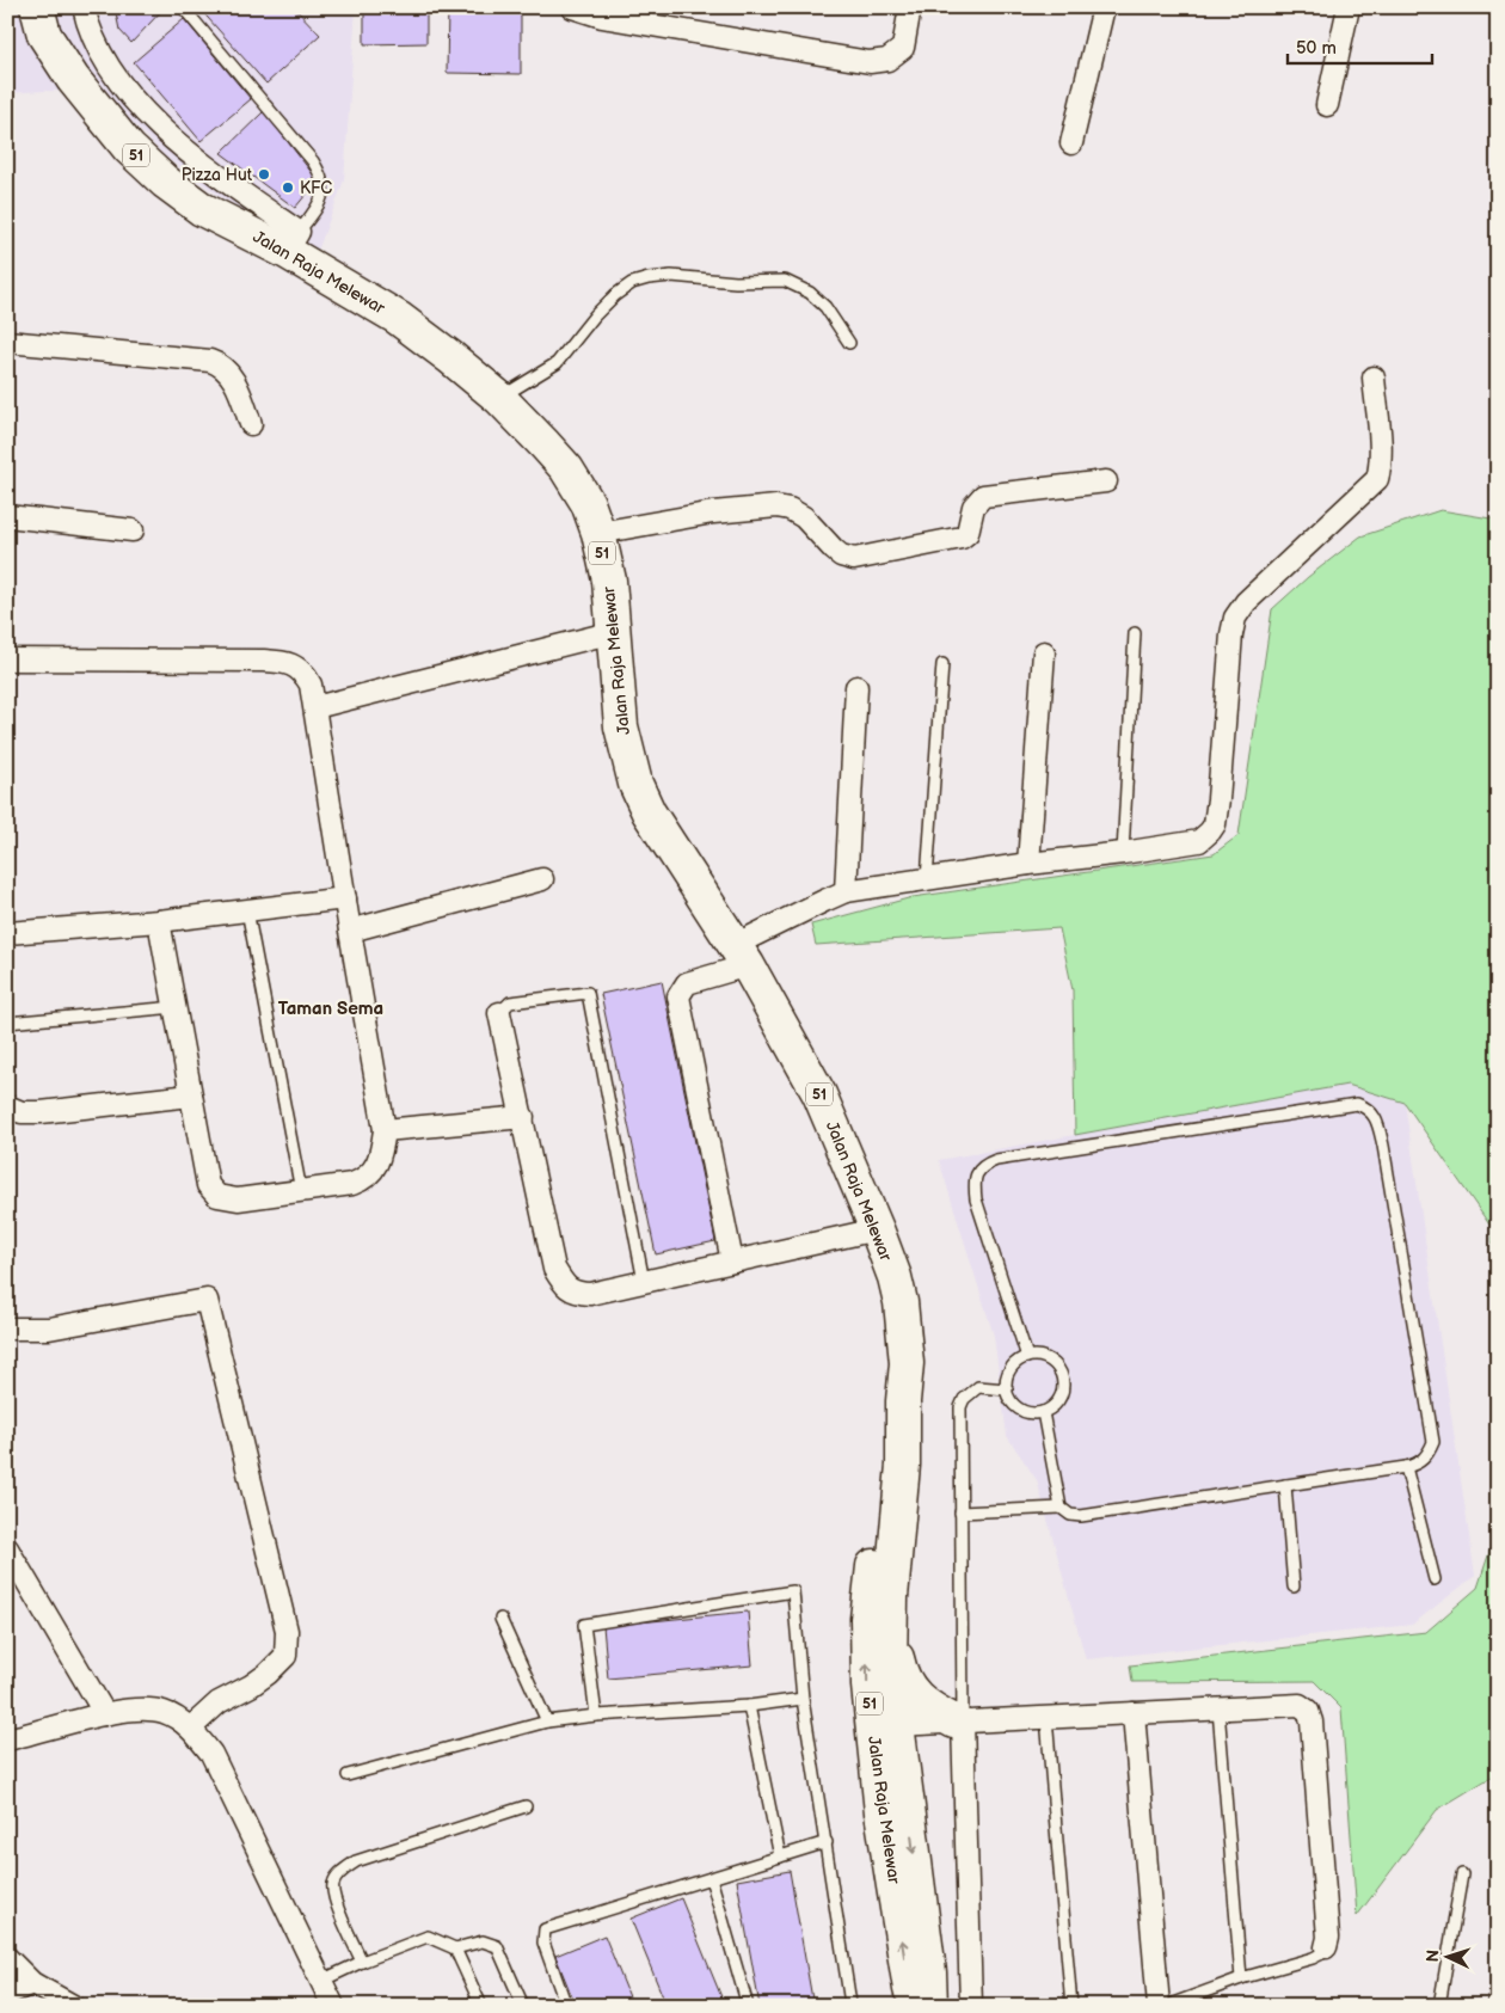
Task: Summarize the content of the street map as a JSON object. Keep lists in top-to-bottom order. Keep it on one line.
{"streets":{"highway":["51","Jalan Raja Melewar"]},"districts":["Taman Sema"],"places":["Pizza Hut","KFC"],"scale_bar":"50 m","north":"left"}
